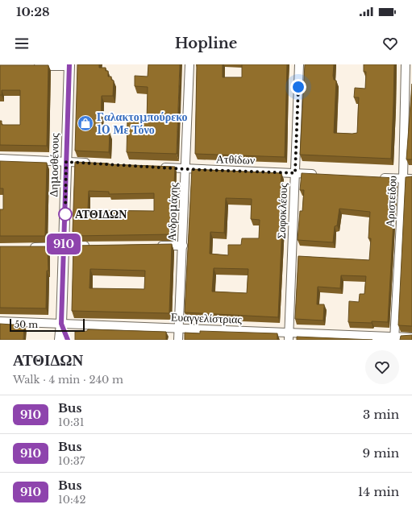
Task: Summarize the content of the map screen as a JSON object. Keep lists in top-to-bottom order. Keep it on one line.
{"streets":{"street":["Ατθίδων","Δημοσθένους","Αριστείδου","Σοφοκλέους","Ανδρομάχης","Ευαγγελίστριας"]},"crossings":[["Ατθίδων","Σοφοκλέους"],["Ατθίδων","Ανδρομάχης"],["Δημοσθένους","Ευαγγελίστριας"],["Αριστείδου","Ευαγγελίστριας"],["Σοφοκλέους","Ευαγγελίστριας"],["Ανδρομάχης","Ευαγγελίστριας"]],"places":{"shop":["Γαλακτομπούρεκο 10 Με Τόνο"],"other":["ΑΤΘΙΔΩΝ"]},"lines":["bus line 910"],"scale_bar":"50 m","page":{"status":"10:28","header":"Hopline","on_map":"910","scale":"50 m","heading":["ΑΤΘΙΔΩΝ","Walk · 4 min · 240 m"],"list":[{"mark":"910","name":"Bus","note":"10:31","value":"3 min"},{"mark":"910","name":"Bus","note":"10:37","value":"9 min"},{"mark":"910","name":"Bus","note":"10:42","value":"14 min"}]}}
